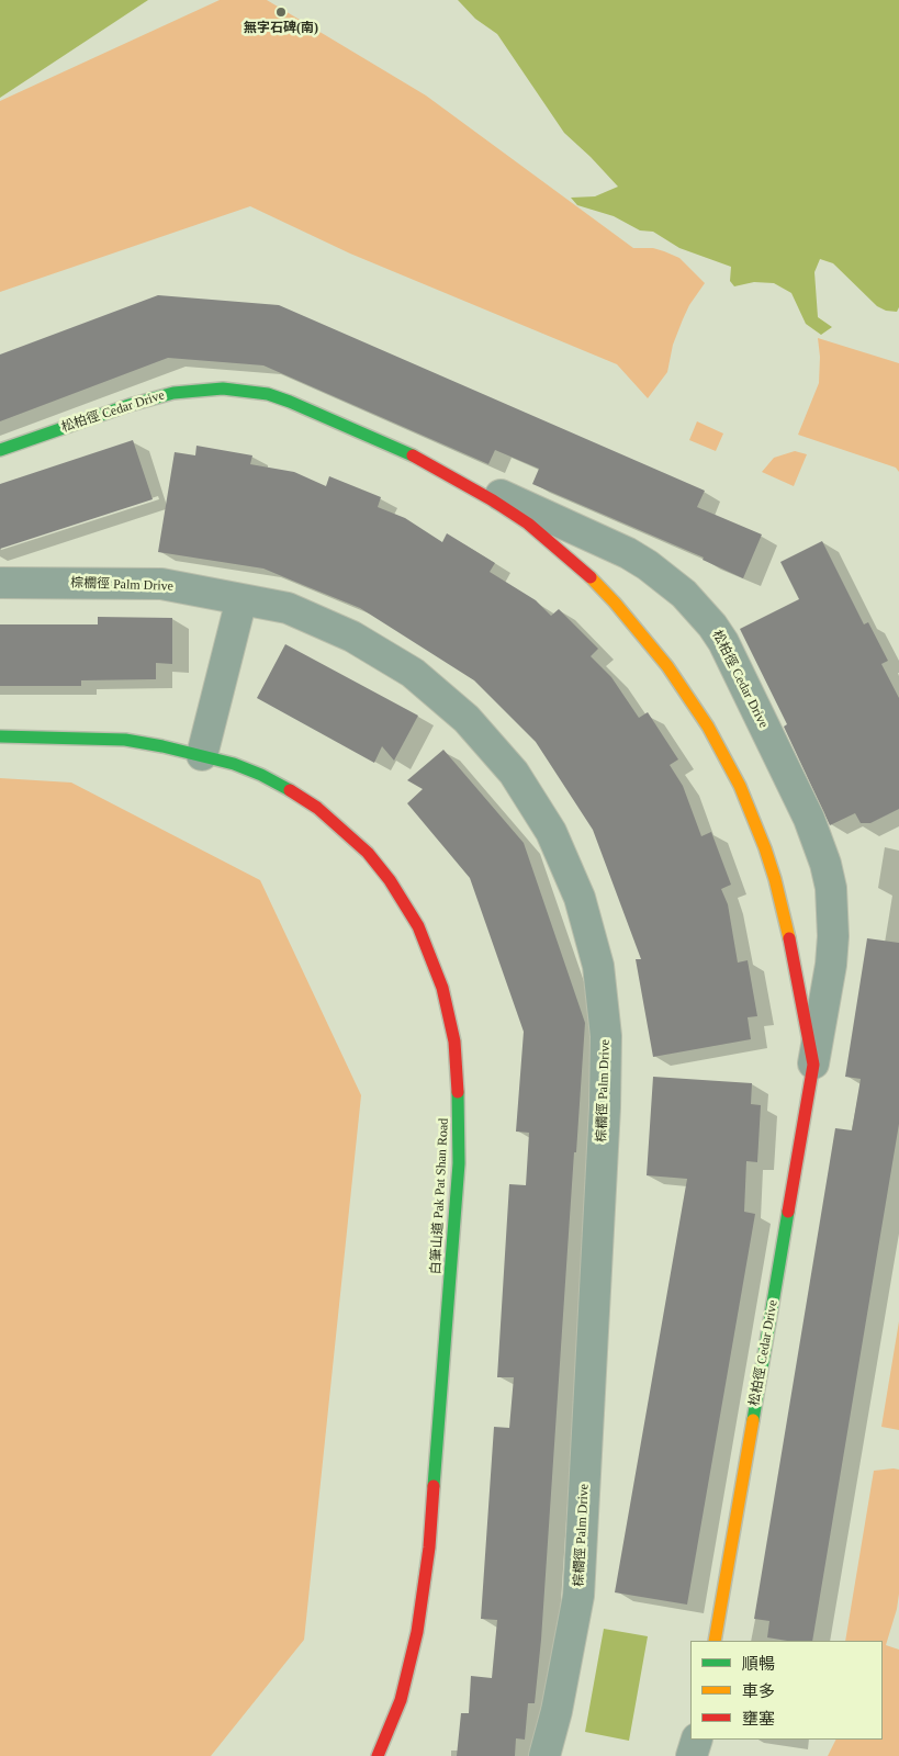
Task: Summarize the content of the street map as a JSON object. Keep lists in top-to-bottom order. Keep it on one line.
{"streets":{"street":["松柏徑 Cedar Drive","棕櫚徑 Palm Drive","白筆山道 Pak Pat Shan Road"]},"places":["無字石碑(南)"],"legend":["順暢","車多","壅塞"]}
